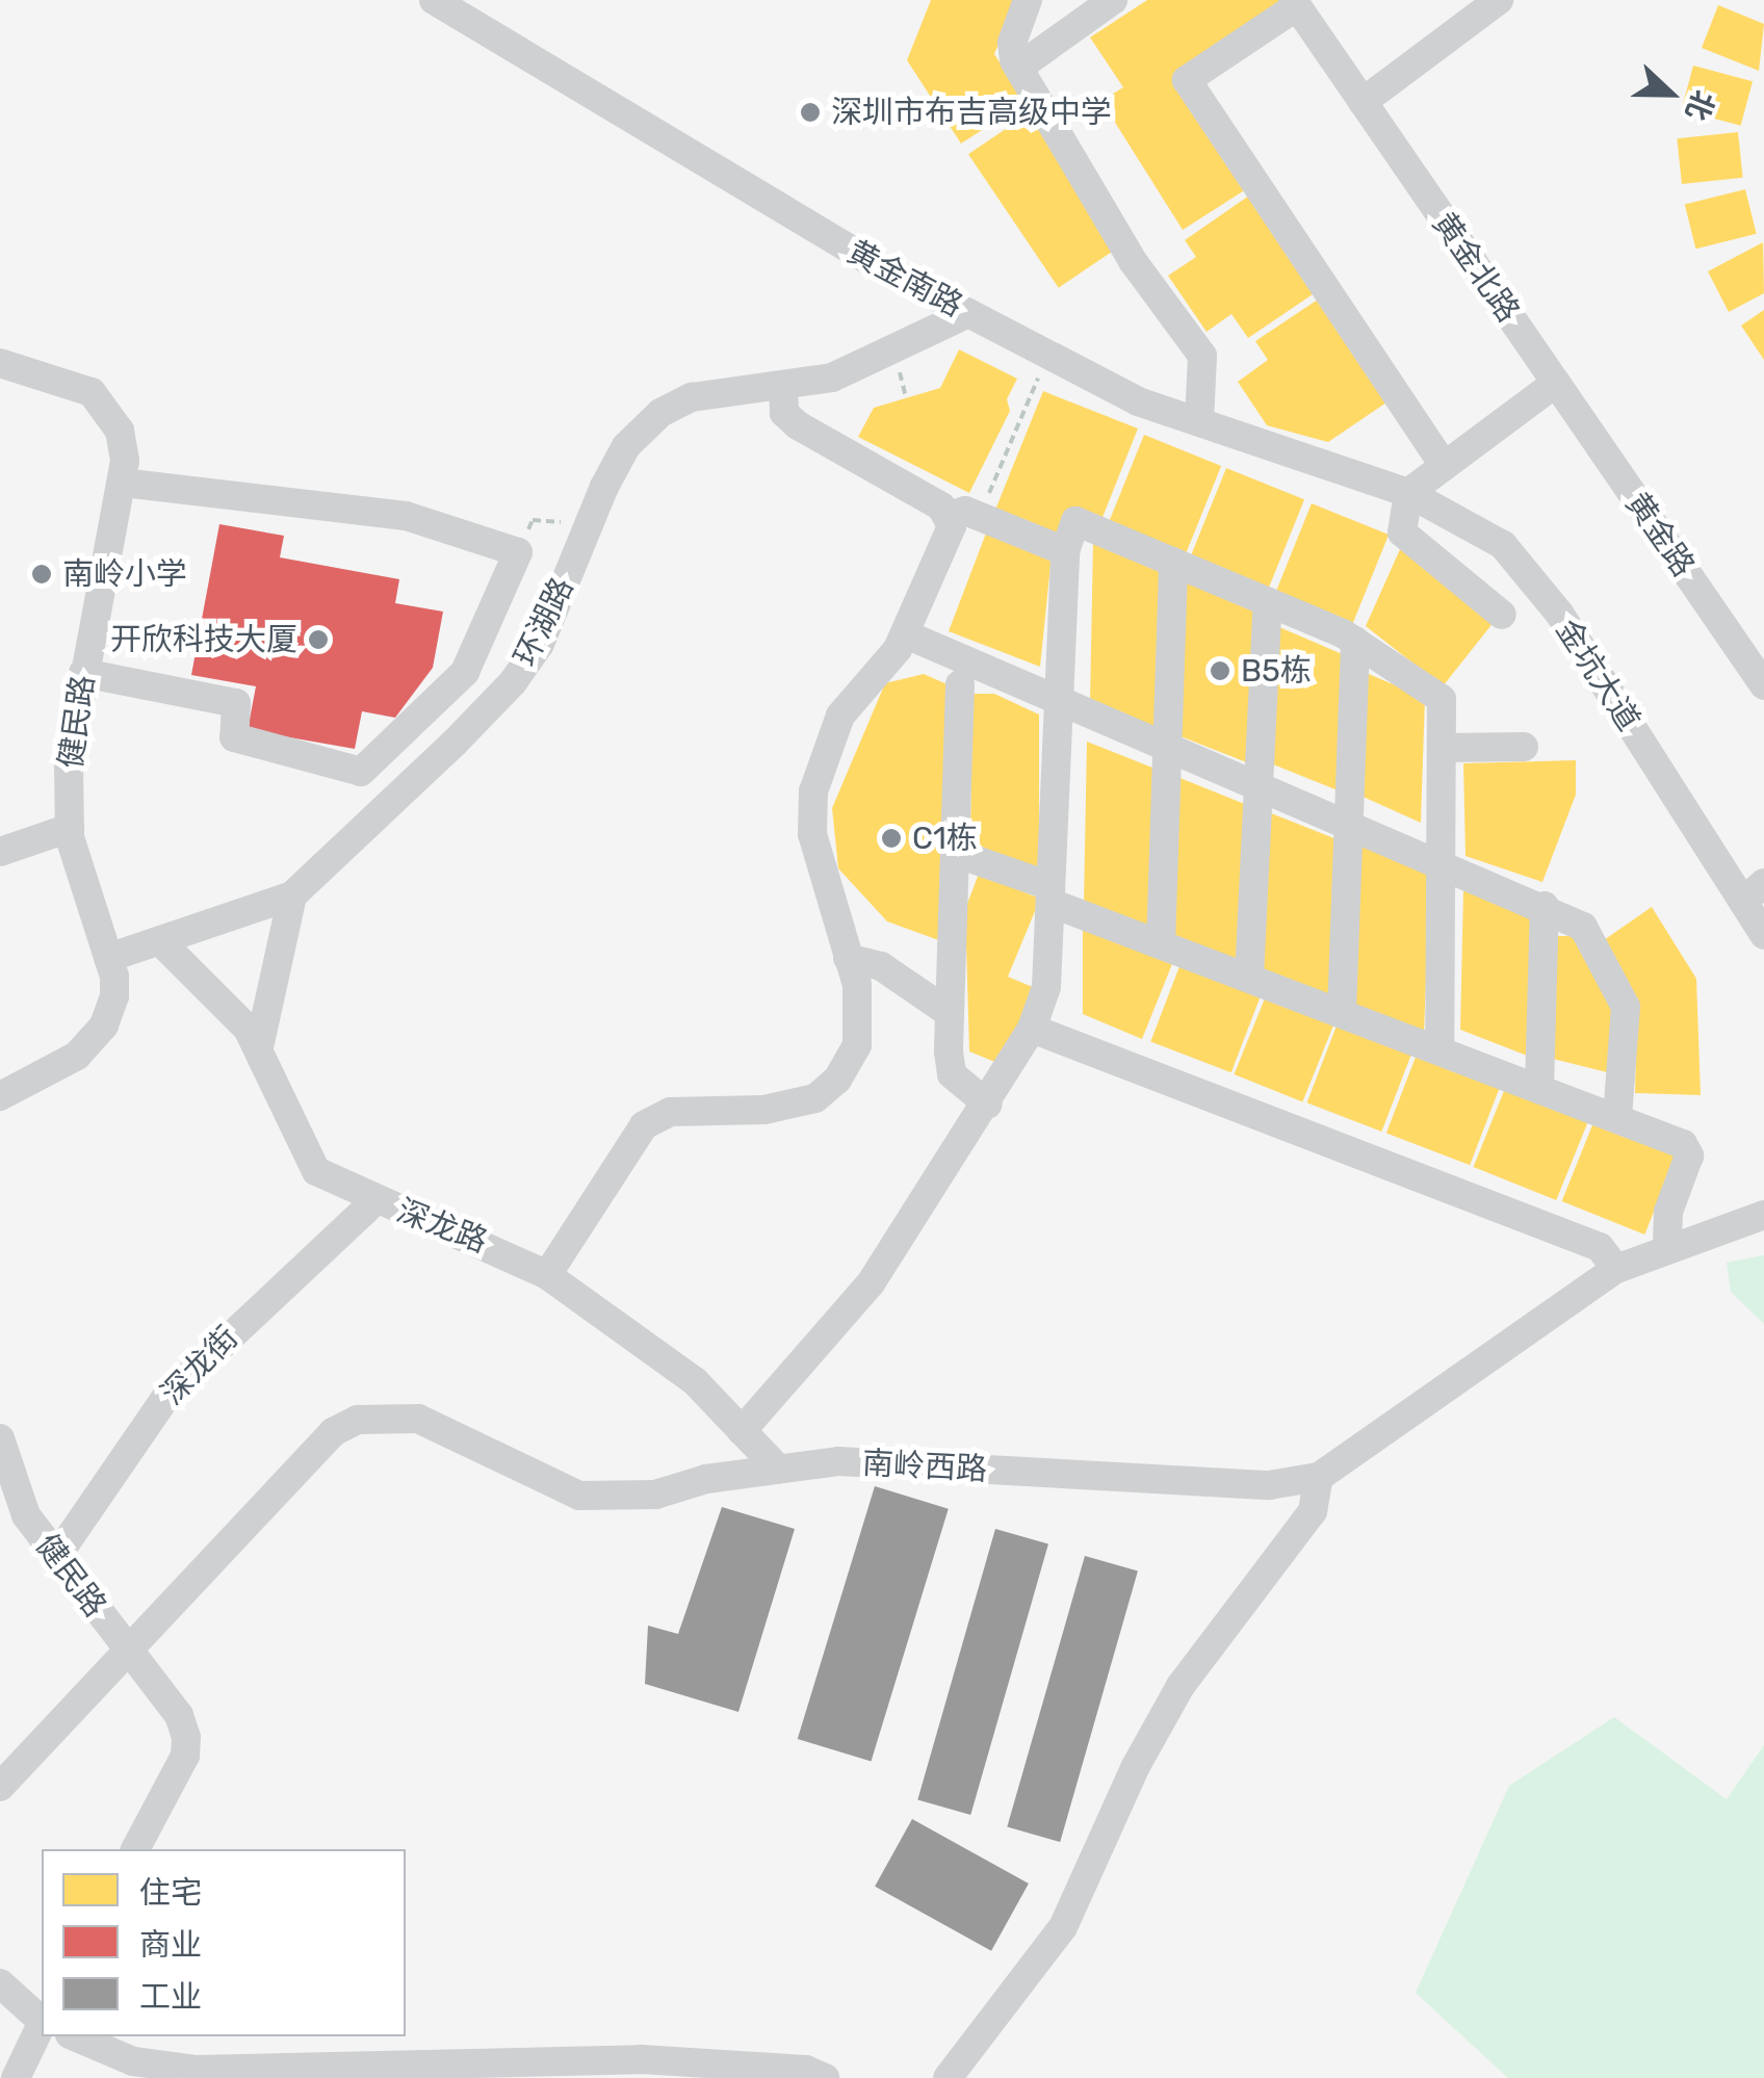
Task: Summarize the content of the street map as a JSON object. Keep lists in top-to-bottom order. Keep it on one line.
{"streets":{"street":["黄金北路","黄金南路","黄金路","环湖路","金坑大道","健民路","深龙路","深龙街","南岭西路"]},"crossings":[["黄金北路","黄金路"],["黄金南路","环湖路"],["黄金南路","金坑大道"],["环湖路","健民路"],["环湖路","深龙路"],["健民路","深龙街"],["健民路","南岭西路"],["深龙路","深龙街"],["深龙路","南岭西路"]],"places":["深圳市布吉高级中学","南岭小学","开欣科技大厦","B5栋","C1栋"],"legend":["住宅","商业","工业"],"north":"right"}
